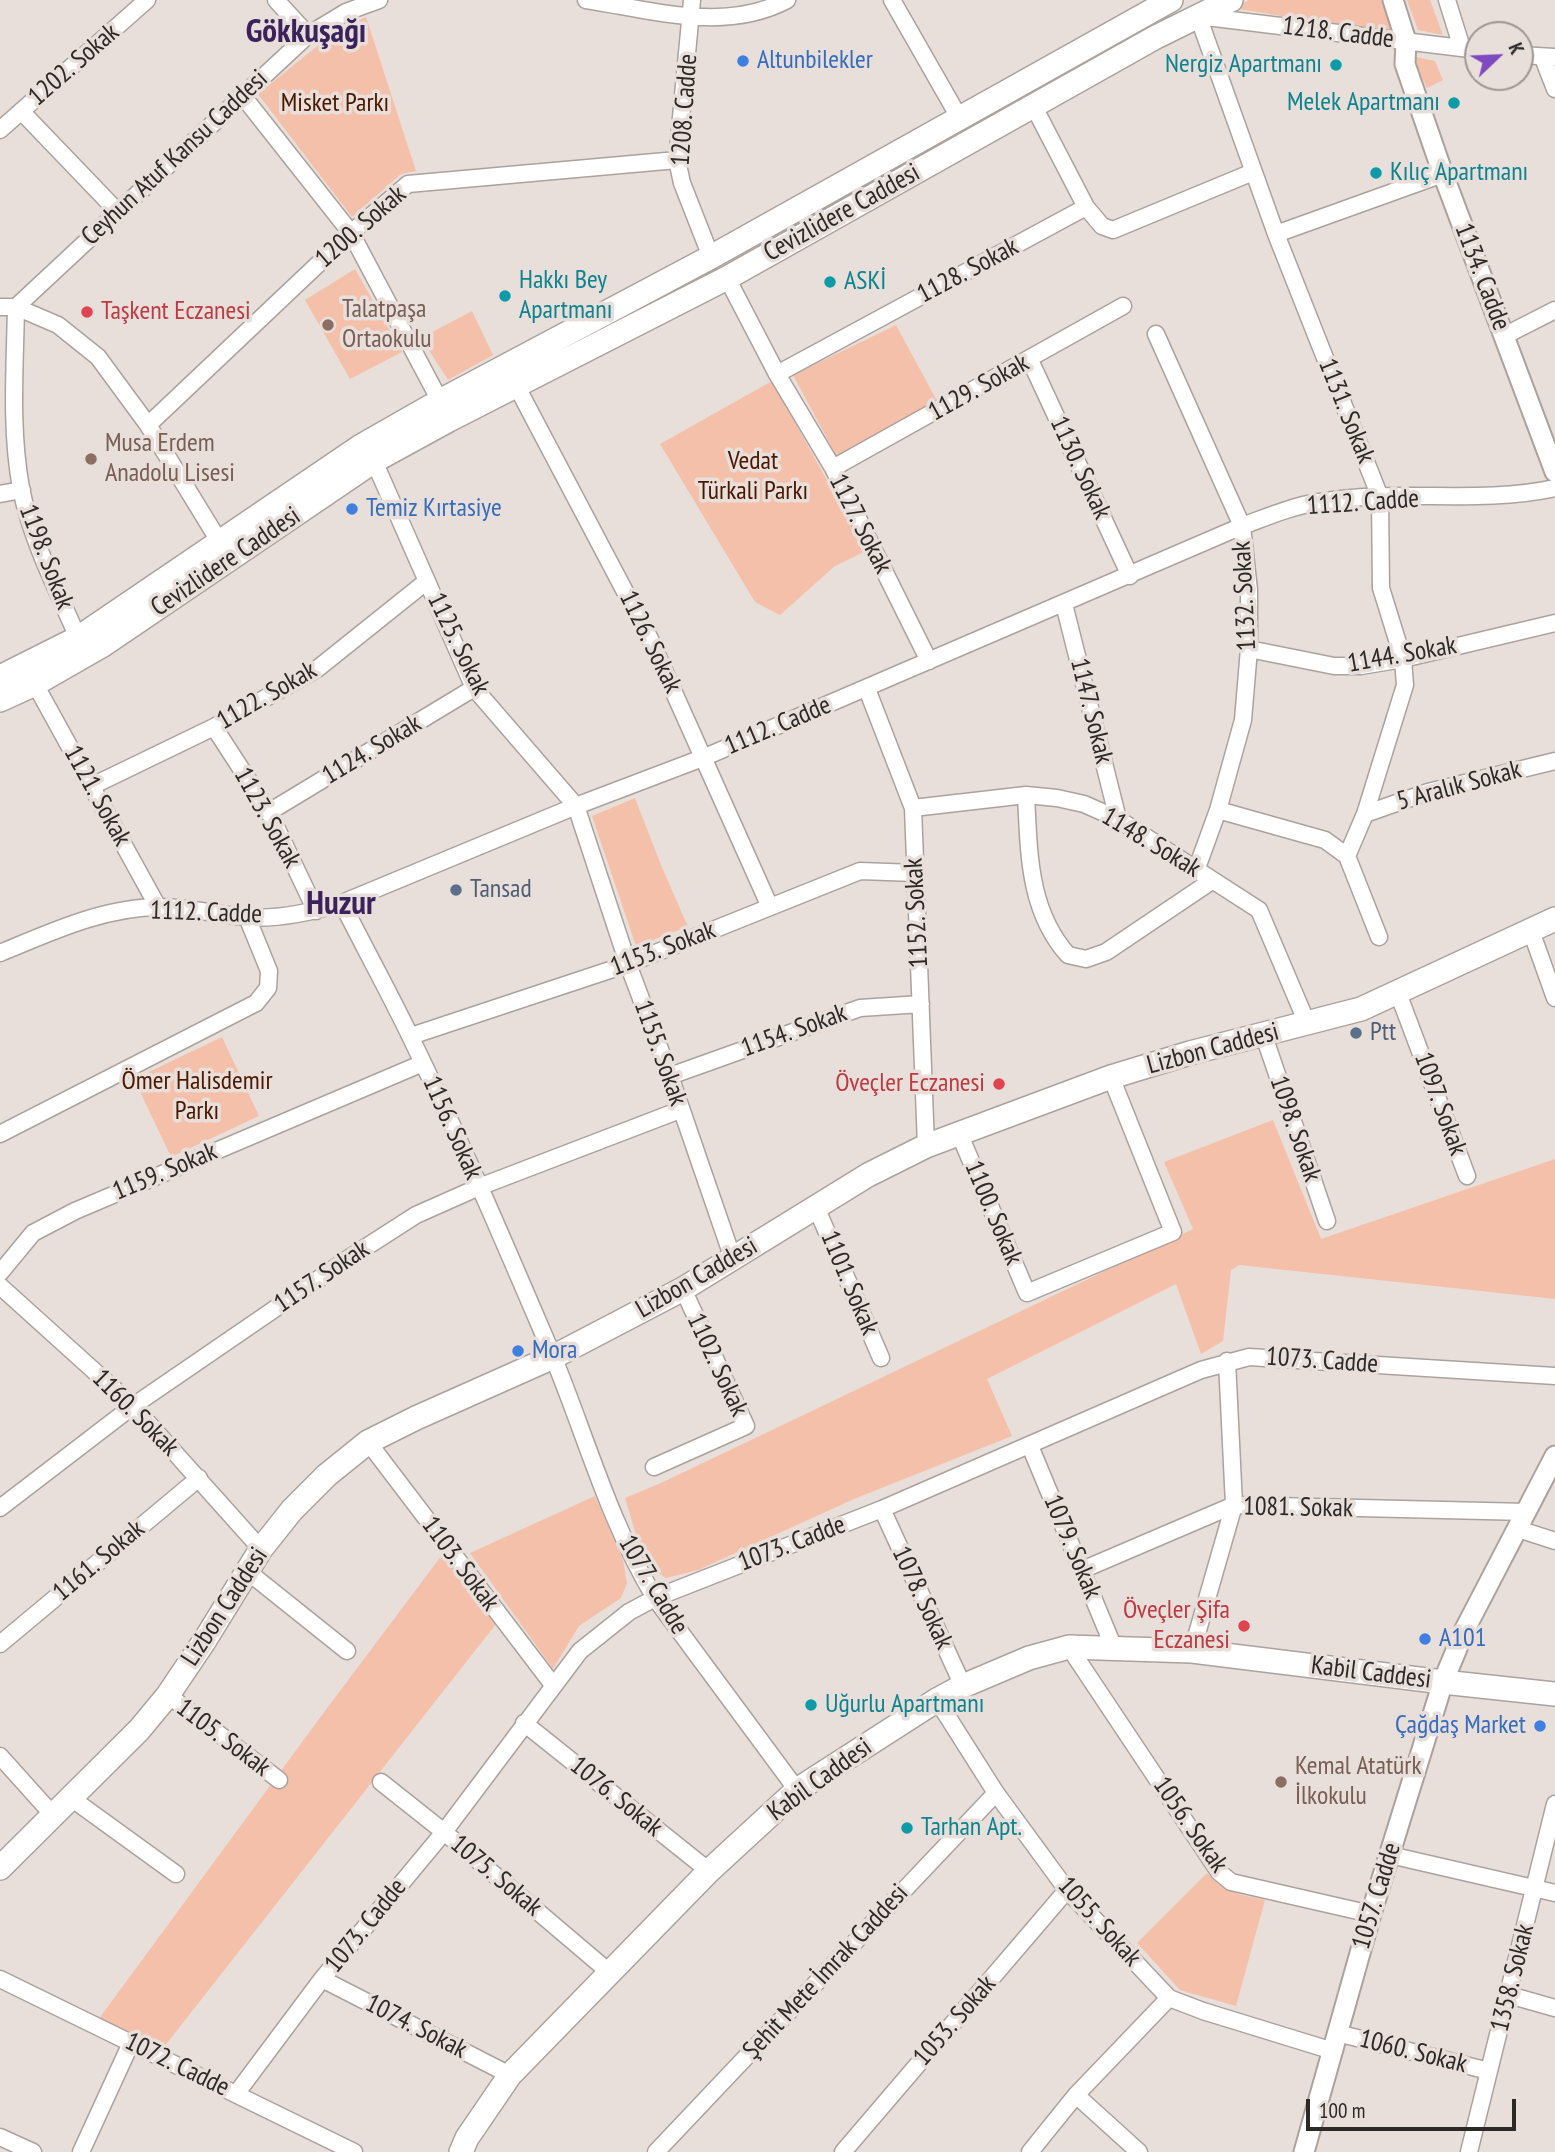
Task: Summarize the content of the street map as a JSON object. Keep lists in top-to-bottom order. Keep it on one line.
{"streets":{"main road":["Cevizlidere Caddesi","Lizbon Caddesi","Kabil Caddesi"],"street":["1218. Cadde","1202. Sokak","1208. Cadde","Ceyhun Atuf Kansu Caddesi","1200. Sokak","1128. Sokak","1134. Cadde","1129. Sokak","1131. Sokak","1130. Sokak","1112. Cadde","1127. Sokak","1198. Sokak","1132. Sokak","1126. Sokak","1125. Sokak","1144. Sokak","1122. Sokak","1147. Sokak","1124. Sokak","5 Aralık Sokak","1121. Sokak","1123. Sokak","1148. Sokak","1152. Sokak","1153. Sokak","1154. Sokak","1155. Sokak","1097. Sokak","1156. Sokak","1098. Sokak","1159. Sokak","1100. Sokak","1157. Sokak","1101. Sokak","1073. Cadde","1102. Sokak","1160. Sokak","1081. Sokak","1079. Sokak","1161. Sokak","1103. Sokak","1077. Cadde","1078. Sokak","1105. Sokak","1076. Sokak","1056. Sokak","1075. Sokak","1057. Cadde","1055. Sokak","Şehit Mete İmrak Caddesi","1358. Sokak","1053. Sokak","1074. Sokak","1060. Sokak","1072. Cadde"]},"crossings":[["1218. Cadde","Cevizlidere Caddesi"],["1218. Cadde","1134. Cadde"],["1218. Cadde","1131. Sokak"],["1208. Cadde","Cevizlidere Caddesi"],["1208. Cadde","1200. Sokak"],["Ceyhun Atuf Kansu Caddesi","1198. Sokak"],["Cevizlidere Caddesi","1131. Sokak"],["Cevizlidere Caddesi","1127. Sokak"],["Cevizlidere Caddesi","1198. Sokak"],["Cevizlidere Caddesi","1126. Sokak"],["Cevizlidere Caddesi","1125. Sokak"],["Cevizlidere Caddesi","1121. Sokak"],["1128. Sokak","1127. Sokak"],["1129. Sokak","1130. Sokak"],["1129. Sokak","1127. Sokak"],["1131. Sokak","1112. Cadde"],["1131. Sokak","1144. Sokak"],["1131. Sokak","5 Aralık Sokak"],["1130. Sokak","1112. Cadde"],["1112. Cadde","1127. Sokak"],["1112. Cadde","1132. Sokak"],["1112. Cadde","1126. Sokak"],["1112. Cadde","1125. Sokak"],["1112. Cadde","1147. Sokak"],["1112. Cadde","1121. Sokak"],["1112. Cadde","1123. Sokak"],["1112. Cadde","1152. Sokak"],["1112. Cadde","1155. Sokak"],["1112. Cadde","1156. Sokak"],["1132. Sokak","1144. Sokak"],["1132. Sokak","1148. Sokak"],["1126. Sokak","1153. Sokak"],["1125. Sokak","1122. Sokak"],["1125. Sokak","1124. Sokak"],["1125. Sokak","1155. Sokak"],["1122. Sokak","1121. Sokak"],["1122. Sokak","1123. Sokak"],["1147. Sokak","1148. Sokak"],["1124. Sokak","1123. Sokak"],["1148. Sokak","1152. Sokak"],["1148. Sokak","Lizbon Caddesi"],["1152. Sokak","1153. Sokak"],["1152. Sokak","1154. Sokak"],["1152. Sokak","Lizbon Caddesi"],["1153. Sokak","1155. Sokak"],["1153. Sokak","1156. Sokak"],["1154. Sokak","1155. Sokak"],["Lizbon Caddesi","1155. Sokak"],["Lizbon Caddesi","1097. Sokak"],["Lizbon Caddesi","1156. Sokak"],["Lizbon Caddesi","1098. Sokak"],["Lizbon Caddesi","1100. Sokak"],["Lizbon Caddesi","1101. Sokak"],["Lizbon Caddesi","1102. Sokak"],["Lizbon Caddesi","1160. Sokak"],["Lizbon Caddesi","1103. Sokak"],["Lizbon Caddesi","1077. Cadde"],["Lizbon Caddesi","1105. Sokak"],["1155. Sokak","1157. Sokak"],["1156. Sokak","1159. Sokak"],["1156. Sokak","1157. Sokak"],["1156. Sokak","1077. Cadde"],["1157. Sokak","1160. Sokak"],["1073. Cadde","1079. Sokak"],["1073. Cadde","1103. Sokak"],["1073. Cadde","1077. Cadde"],["1073. Cadde","1078. Sokak"],["1073. Cadde","1076. Sokak"],["1073. Cadde","1075. Sokak"],["1073. Cadde","1074. Sokak"],["1073. Cadde","1072. Cadde"],["1160. Sokak","1161. Sokak"],["1081. Sokak","1079. Sokak"],["1081. Sokak","1057. Cadde"],["1079. Sokak","Kabil Caddesi"],["1077. Cadde","Kabil Caddesi"],["1078. Sokak","Kabil Caddesi"],["Kabil Caddesi","1076. Sokak"],["Kabil Caddesi","1056. Sokak"],["Kabil Caddesi","1075. Sokak"],["Kabil Caddesi","1057. Cadde"],["Kabil Caddesi","1055. Sokak"],["Kabil Caddesi","1074. Sokak"],["1056. Sokak","1057. Cadde"],["1057. Cadde","1055. Sokak"],["1057. Cadde","1060. Sokak"],["1055. Sokak","Şehit Mete İmrak Caddesi"],["1055. Sokak","1053. Sokak"],["1055. Sokak","1060. Sokak"],["1358. Sokak","1060. Sokak"]],"districts":["Gökkuşağı","Huzur"],"parks":["Misket Parkı","Vedat Türkali Parkı","Ömer Halisdemir Parkı"],"places":["Altunbilekler","Nergiz Apartmanı","Melek Apartmanı","Kılıç Apartmanı","ASKİ","Hakkı Bey Apartmanı","Taşkent Eczanesi","Talatpaşa Ortaokulu","Musa Erdem Anadolu Lisesi","Temiz Kırtasiye","Tansad","Ptt","Öveçler Eczanesi","Mora","Öveçler Şifa Eczanesi","A101","Uğurlu Apartmanı","Çağdaş Market","Kemal Atatürk İlkokulu","Tarhan Apt."],"scale_bar":"100 m","north":"top right"}
